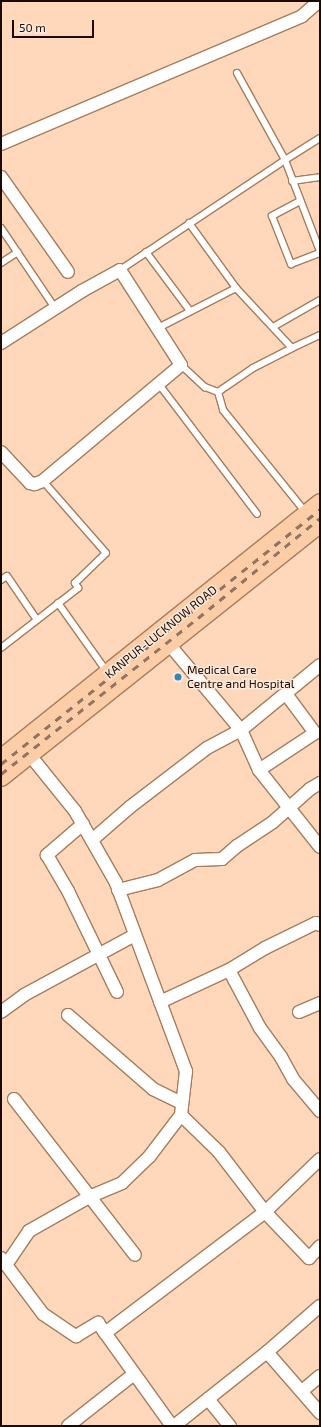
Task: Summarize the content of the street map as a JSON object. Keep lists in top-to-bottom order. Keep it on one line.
{"streets":{"main road":["KANPUR-LUCKNOW ROAD"]},"places":["Medical Care Centre and Hospital"],"scale_bar":"50 m"}
